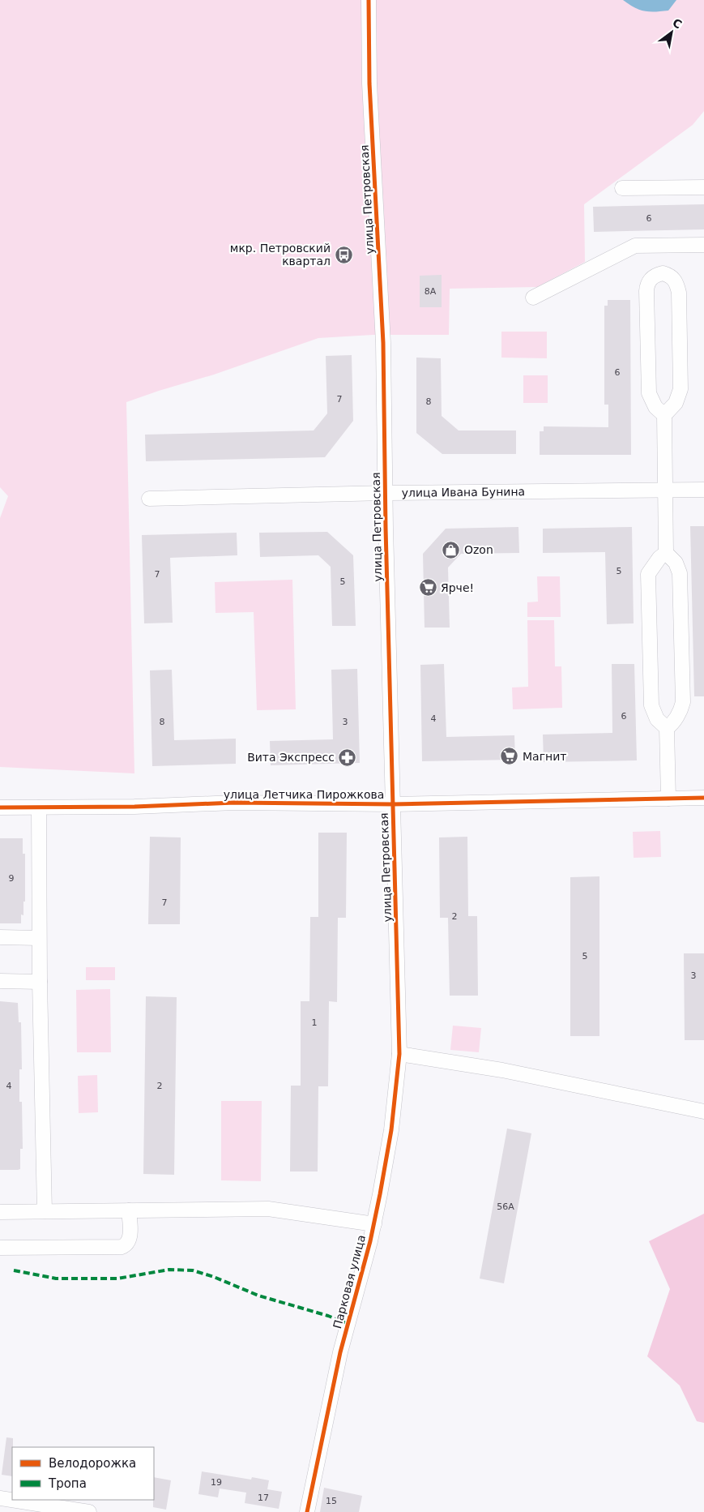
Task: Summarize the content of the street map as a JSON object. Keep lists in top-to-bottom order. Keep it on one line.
{"streets":{"street":["улица Петровская","улица Ивана Бунина","улица Летчика Пирожкова","Парковая улица"]},"crossings":[["улица Петровская","улица Ивана Бунина"],["улица Петровская","улица Летчика Пирожкова"],["улица Петровская","Парковая улица"]],"places":{"bus stop":["мкр. Петровский квартал"],"shop":["Ozon"],"supermarket":["Ярче!","Магнит"],"pharmacy":["Вита Экспресс"]},"house_numbers":["6","8А","6","7","8","5","7","5","6","4","8","3","9","7","2","5","3","1","4","2","56А","19","17","15"],"legend":["Велодорожка","Тропа"],"north":"top right"}
